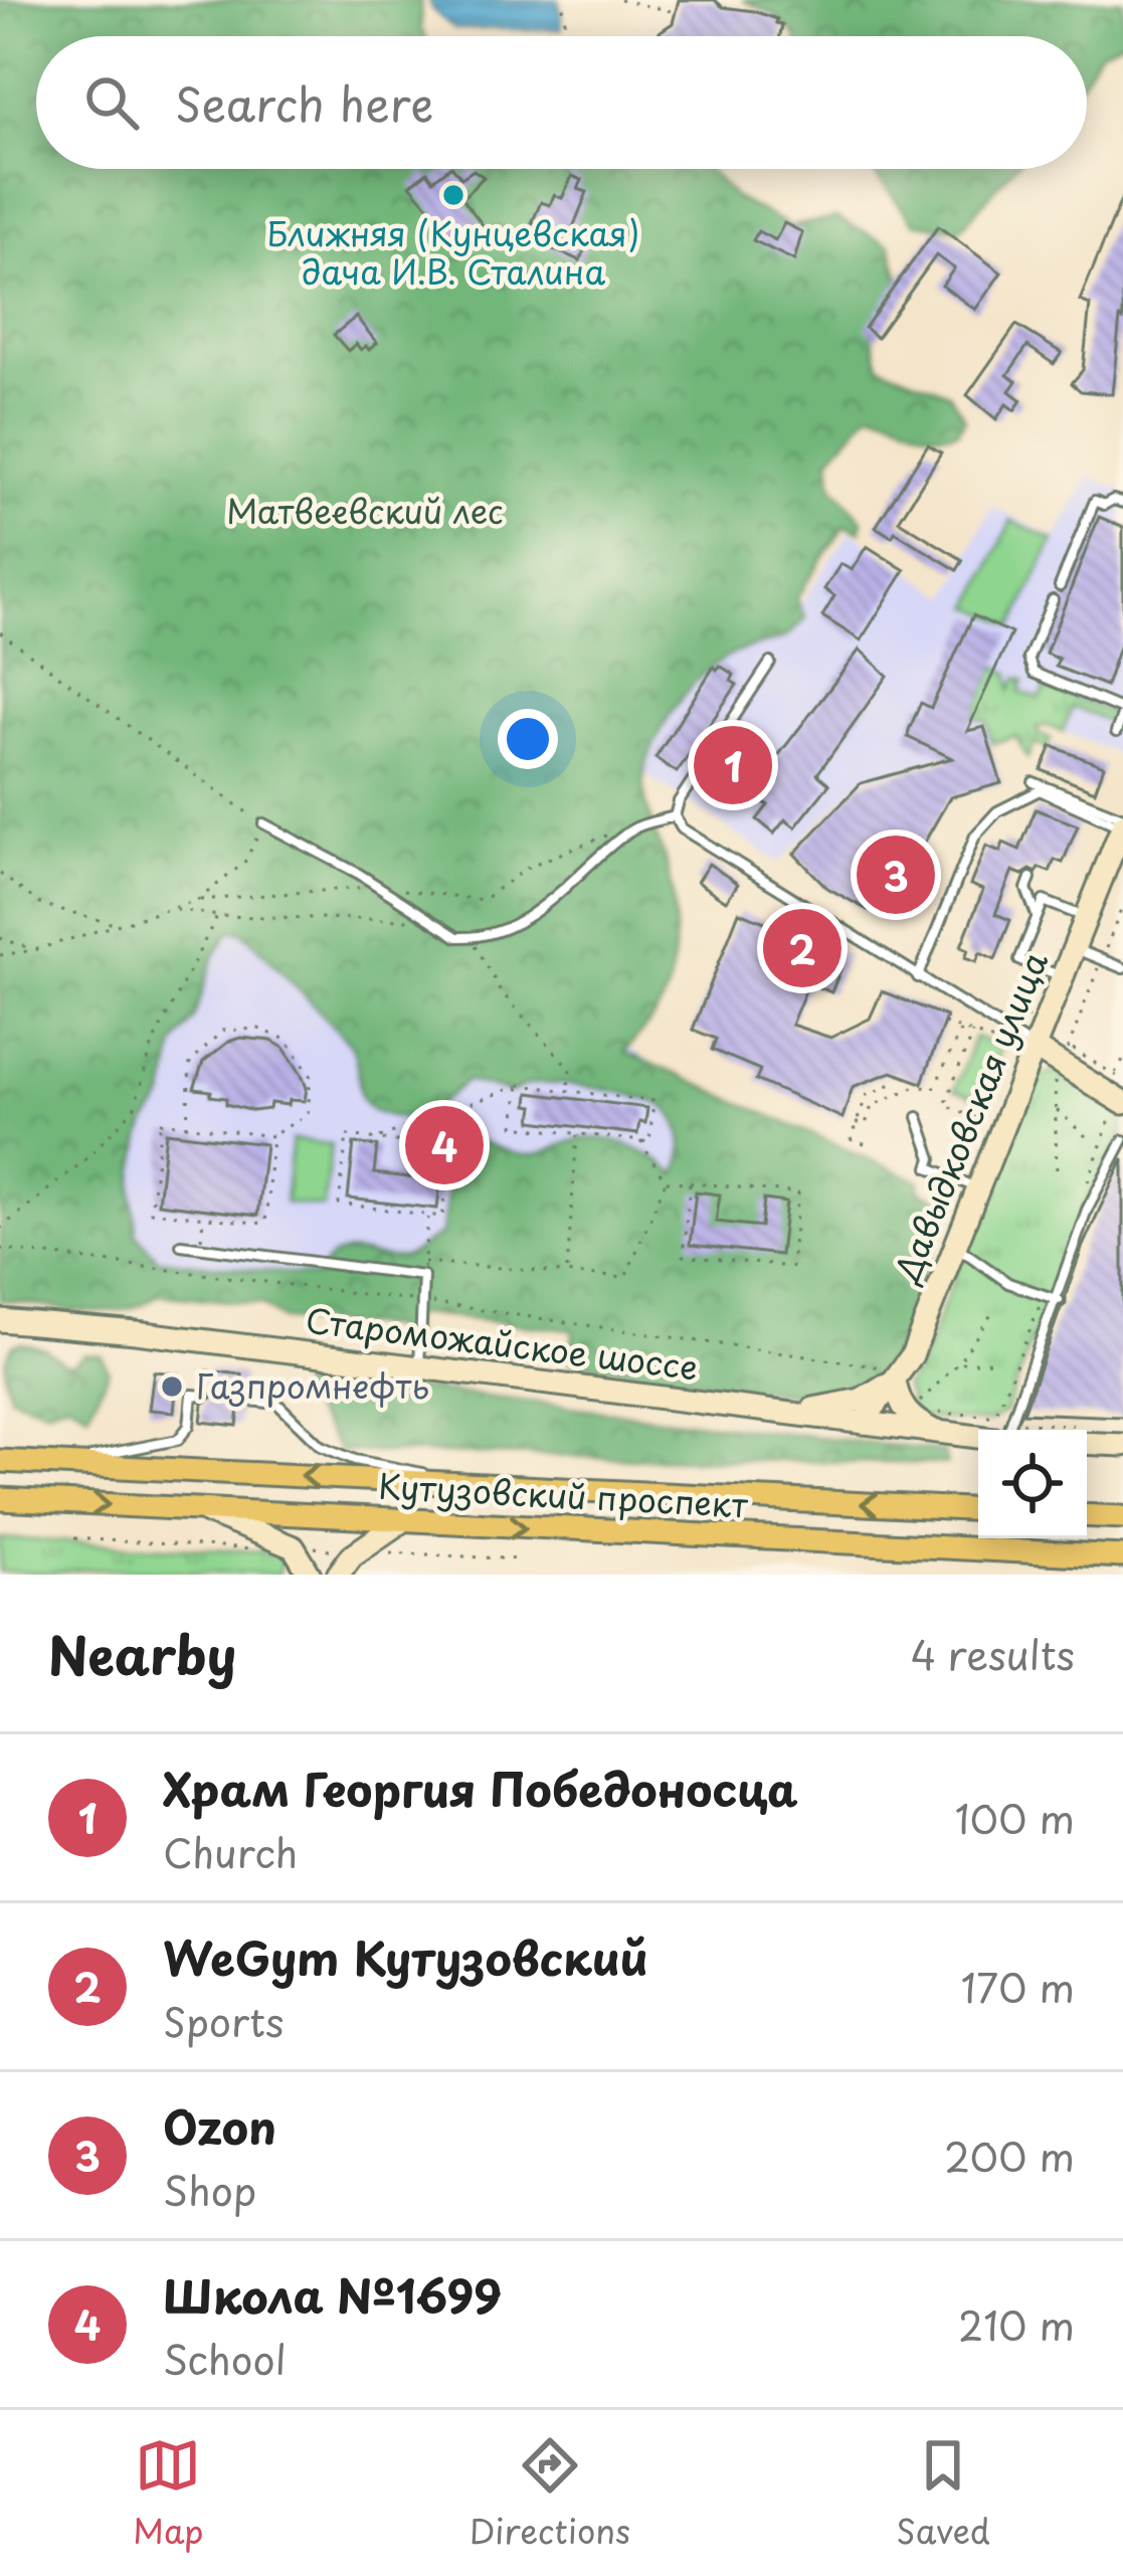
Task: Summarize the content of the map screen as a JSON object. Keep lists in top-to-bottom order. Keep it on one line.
{"streets":{"main road":["Давыдковская улица","Староможайское шоссе","Кутузовский проспект"]},"crossings":[["Давыдковская улица","Староможайское шоссе"]],"parks":["Матвеевский лес"],"places":["Ближняя (Кунцевская) дача И.В. Сталина","Газпромнефть"],"page":{"search":"Search here","pins":["1","3","2","4"],"heading":["Nearby","4 results"],"list":[{"mark":"1","name":"Храм Георгия Победоносца","note":"Church","value":"100 m"},{"mark":"2","name":"WeGym Кутузовский","note":"Sports","value":"170 m"},{"mark":"3","name":"Ozon","note":"Shop","value":"200 m"},{"mark":"4","name":"Школа №1699","note":"School","value":"210 m"}],"nav":["Map","Directions","Saved"]}}
